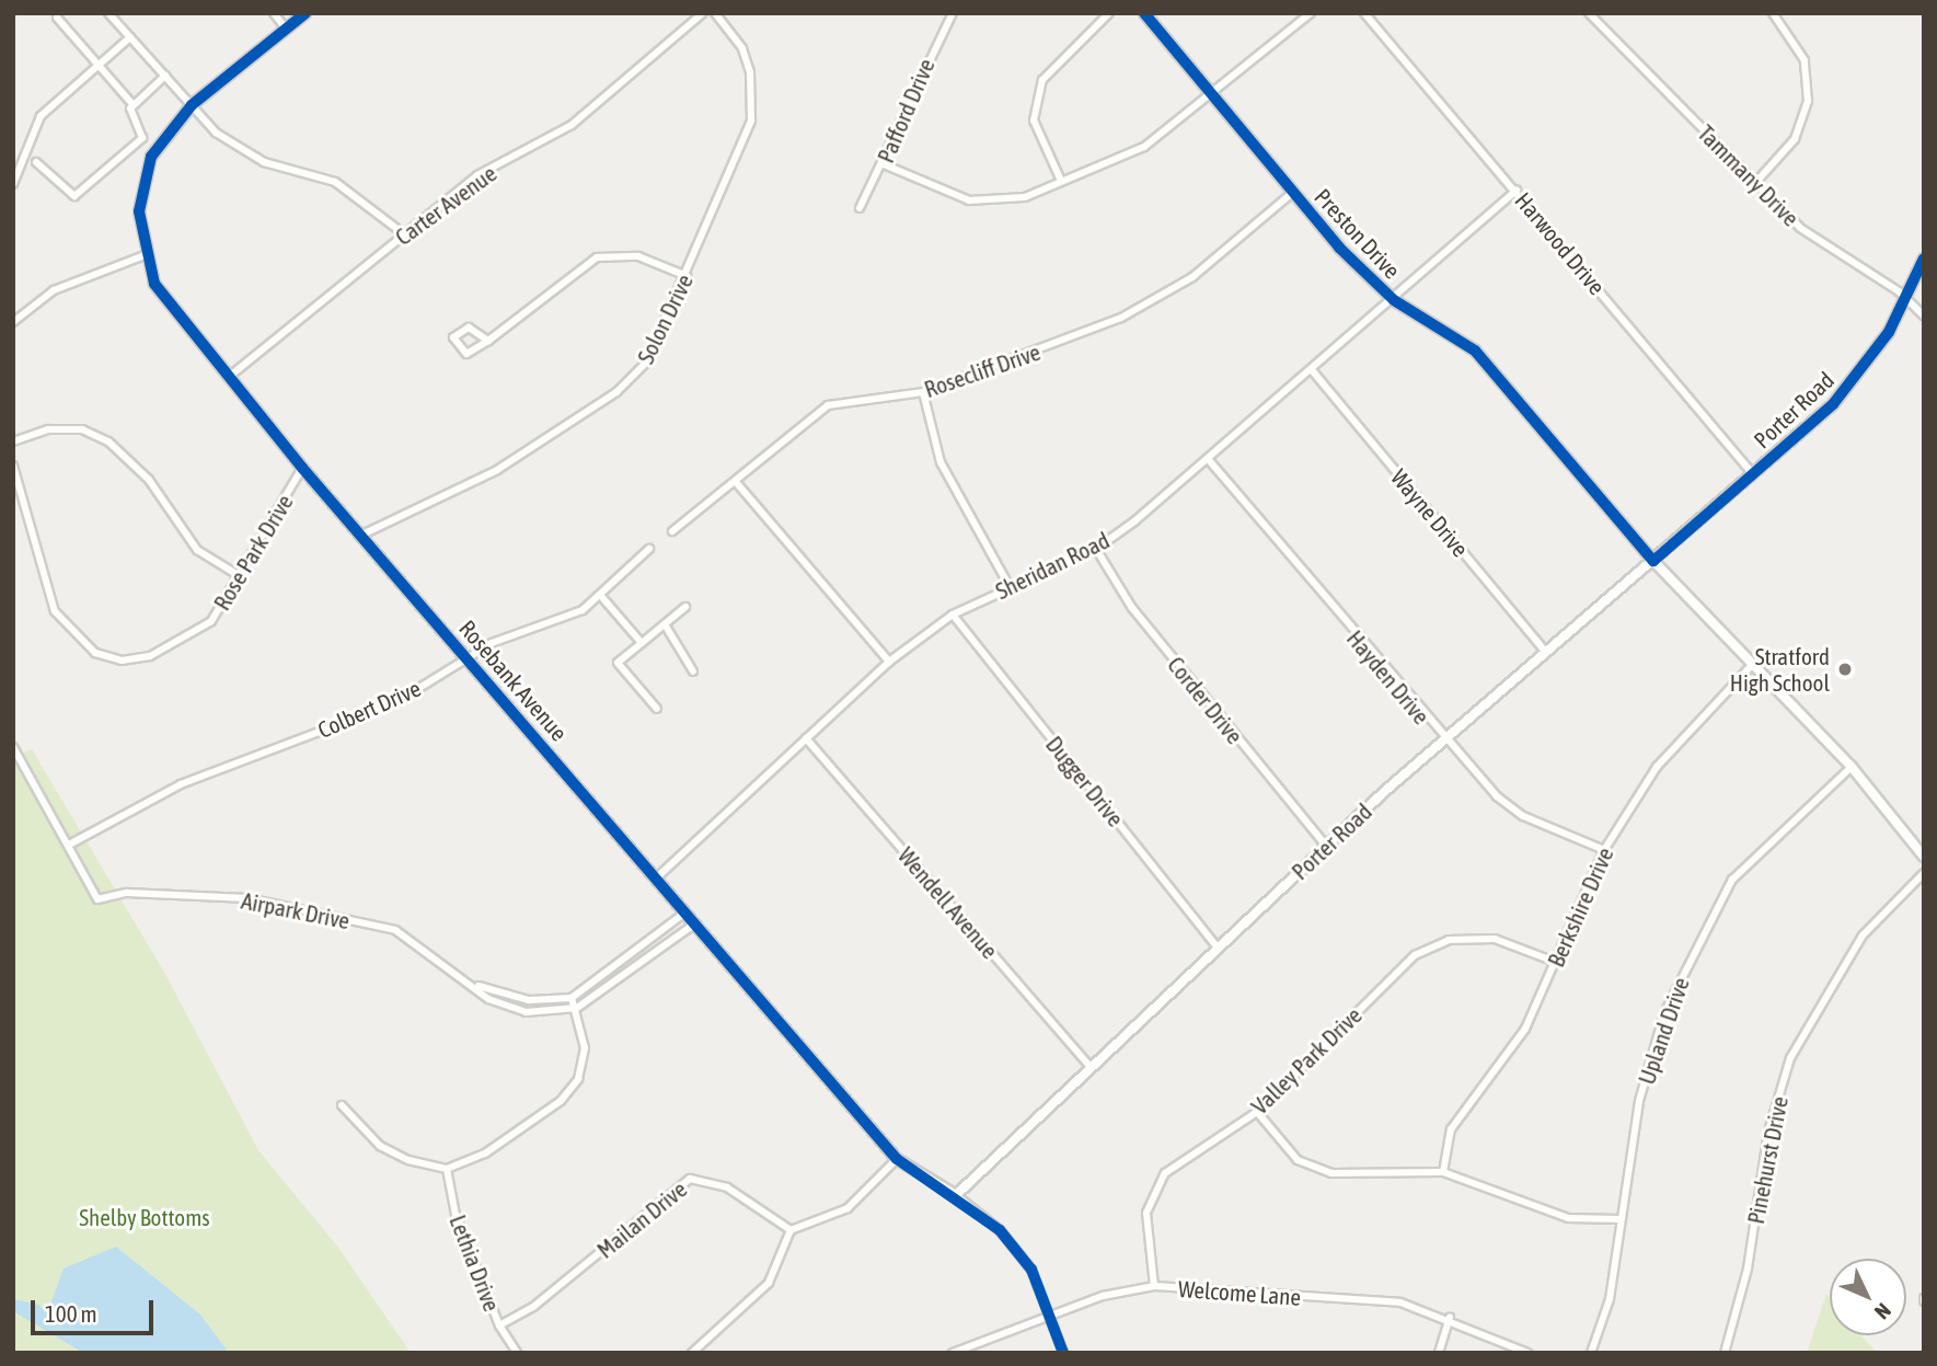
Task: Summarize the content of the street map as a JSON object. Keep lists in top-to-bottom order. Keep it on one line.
{"streets":{"street":["Pafford Drive","Tammany Drive","Carter Avenue","Preston Drive","Harwood Drive","Solon Drive","Rosecliff Drive","Porter Road","Wayne Drive","Rose Park Drive","Sheridan Road","Hayden Drive","Rosebank Avenue","Corder Drive","Colbert Drive","Dugger Drive","Wendell Avenue","Berkshire Drive","Airpark Drive","Upland Drive","Valley Park Drive","Pinehurst Drive","Mailan Drive","Lethia Drive","Welcome Lane"]},"crossings":[["Tammany Drive","Porter Road"],["Carter Avenue","Rosebank Avenue"],["Preston Drive","Rosecliff Drive"],["Preston Drive","Porter Road"],["Preston Drive","Sheridan Road"],["Preston Drive","Berkshire Drive"],["Preston Drive","Upland Drive"],["Harwood Drive","Porter Road"],["Harwood Drive","Sheridan Road"],["Solon Drive","Rosebank Avenue"],["Porter Road","Wayne Drive"],["Porter Road","Hayden Drive"],["Porter Road","Rosebank Avenue"],["Porter Road","Corder Drive"],["Porter Road","Dugger Drive"],["Porter Road","Wendell Avenue"],["Wayne Drive","Sheridan Road"],["Rose Park Drive","Rosebank Avenue"],["Sheridan Road","Hayden Drive"],["Sheridan Road","Rosebank Avenue"],["Sheridan Road","Corder Drive"],["Sheridan Road","Dugger Drive"],["Sheridan Road","Wendell Avenue"],["Hayden Drive","Berkshire Drive"],["Rosebank Avenue","Colbert Drive"],["Rosebank Avenue","Welcome Lane"],["Colbert Drive","Airpark Drive"],["Berkshire Drive","Valley Park Drive"],["Valley Park Drive","Welcome Lane"],["Mailan Drive","Lethia Drive"]],"parks":["Shelby Bottoms"],"places":["Stratford High School"],"scale_bar":"100 m","north":"bottom right"}
